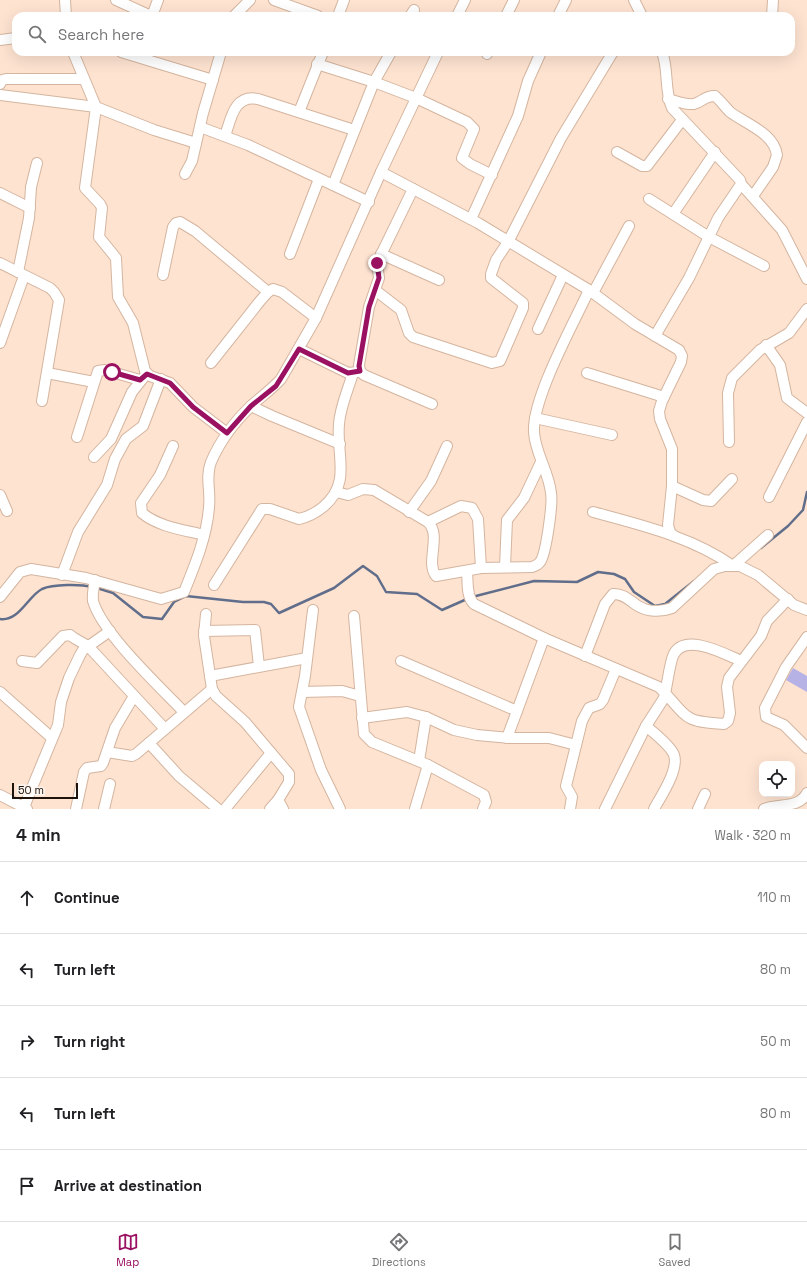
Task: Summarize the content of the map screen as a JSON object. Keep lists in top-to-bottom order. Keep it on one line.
{"scale_bar":"50 m","page":{"search":"Search here","scale":"50 m","heading":["4 min","Walk · 320 m"],"list":[["Continue","110 m"],["Turn left","80 m"],["Turn right","50 m"],["Turn left","80 m"],"Arrive at destination"],"nav":["Map","Directions","Saved"]}}
